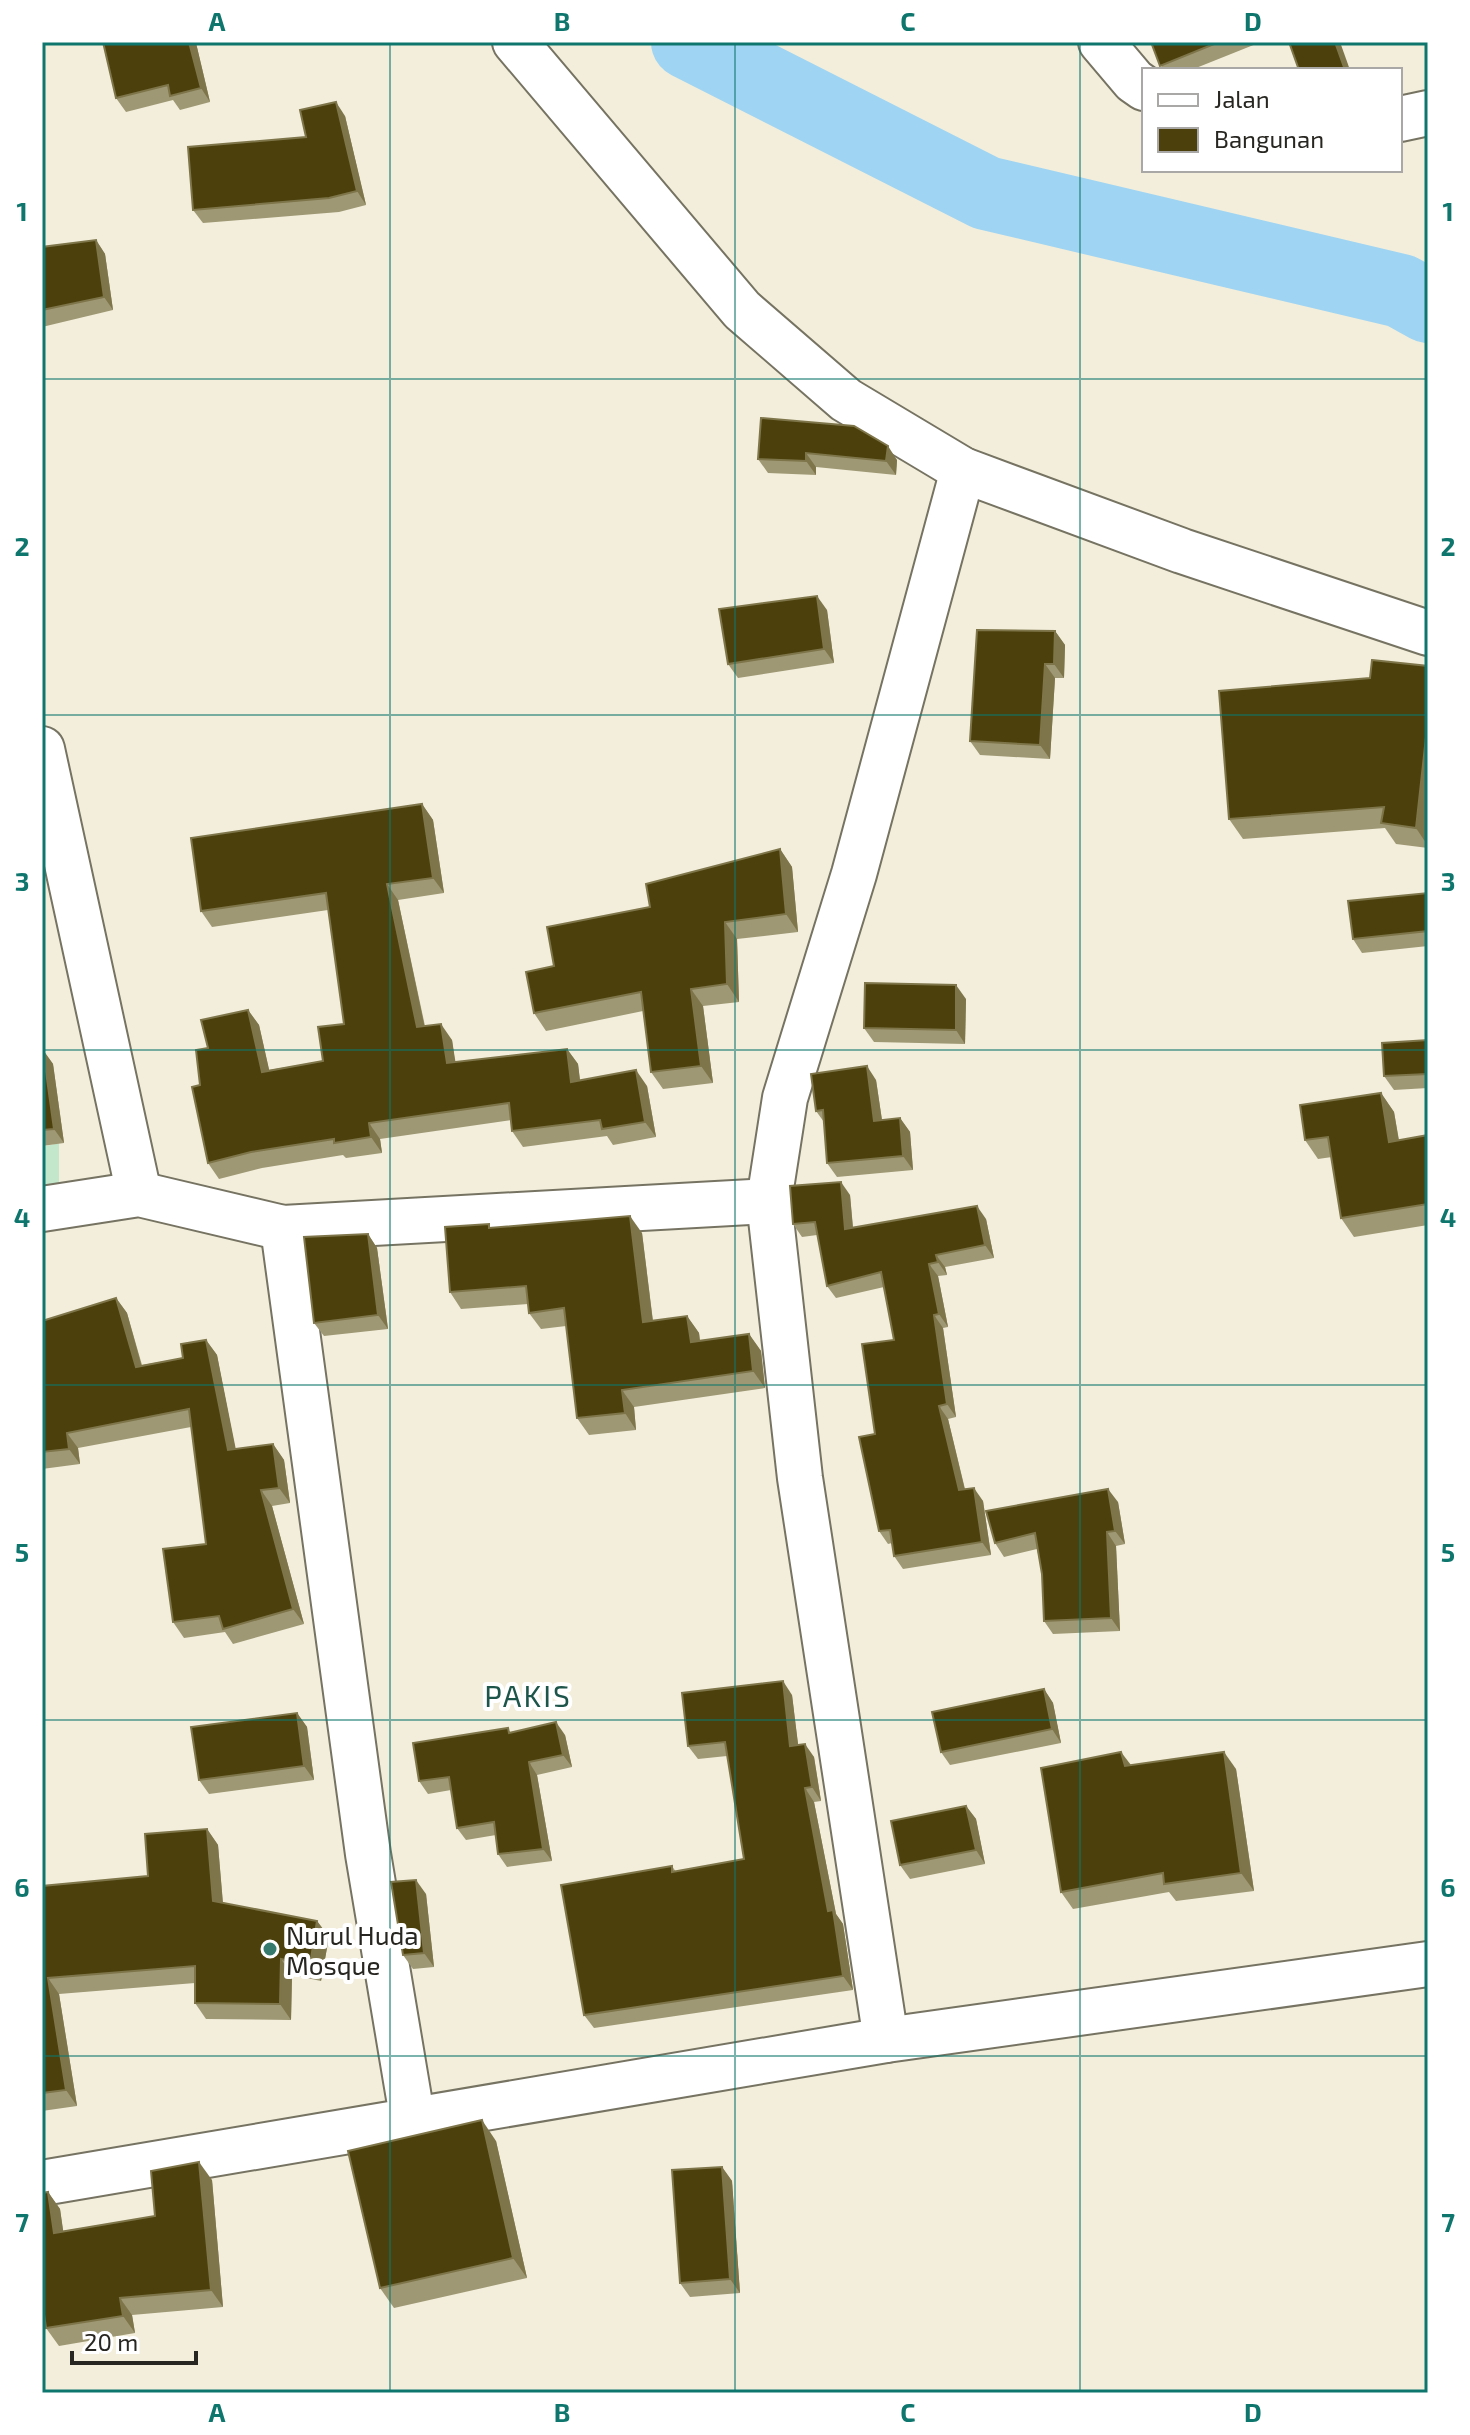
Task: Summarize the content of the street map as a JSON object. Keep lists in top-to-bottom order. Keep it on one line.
{"districts":["PAKIS"],"places":["Nurul Huda Mosque"],"legend":["Jalan","Bangunan"],"scale_bar":"20 m","grid":{"columns":["A","B","C","D"],"rows":["1","2","3","4","5","6","7"]}}
